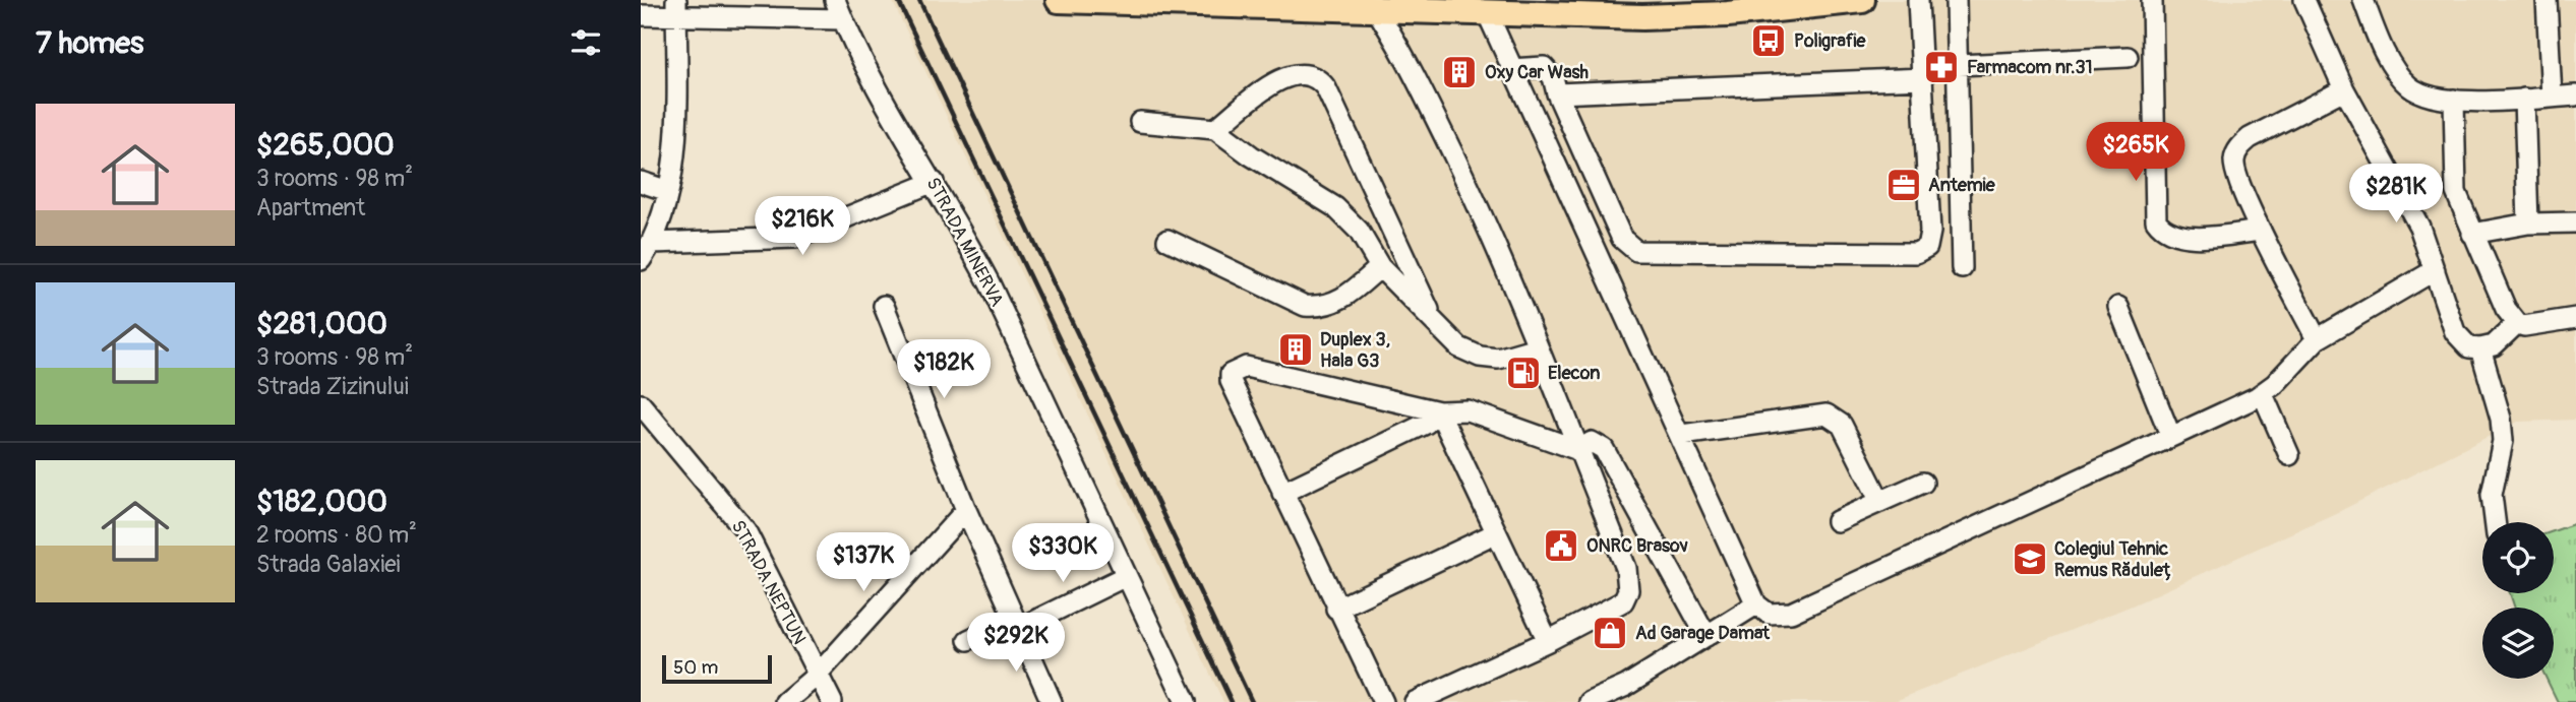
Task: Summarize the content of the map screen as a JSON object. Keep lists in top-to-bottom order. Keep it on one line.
{"streets":{"street":["STRADA MINERVA","STRADA NEPTUN"]},"places":{"bus stop":["Poligrafie"],"pharmacy":["Farmacom nr.31"],"building":["Oxy Car Wash","Duplex 3, Hala G3"],"office":["Antemie"],"fuel station":["Elecon"],"public building":["ONRC Brasov"],"school or university":["Colegiul Tehnic Remus Răduleț"],"shop":["Ad Garage Damat"]},"scale_bar":"50 m","page":{"heading":"7 homes","list":[{"name":"$265,000","note":"3 rooms · 98 m² · Apartment"},{"name":"$281,000","note":"3 rooms · 98 m² · Strada Zizinului"},{"name":"$182,000","note":"2 rooms · 80 m² · Strada Galaxiei"}],"price":["$265K","$281K","$216K","$182K","$330K","$137K","$292K"],"scale":"50 m"}}
